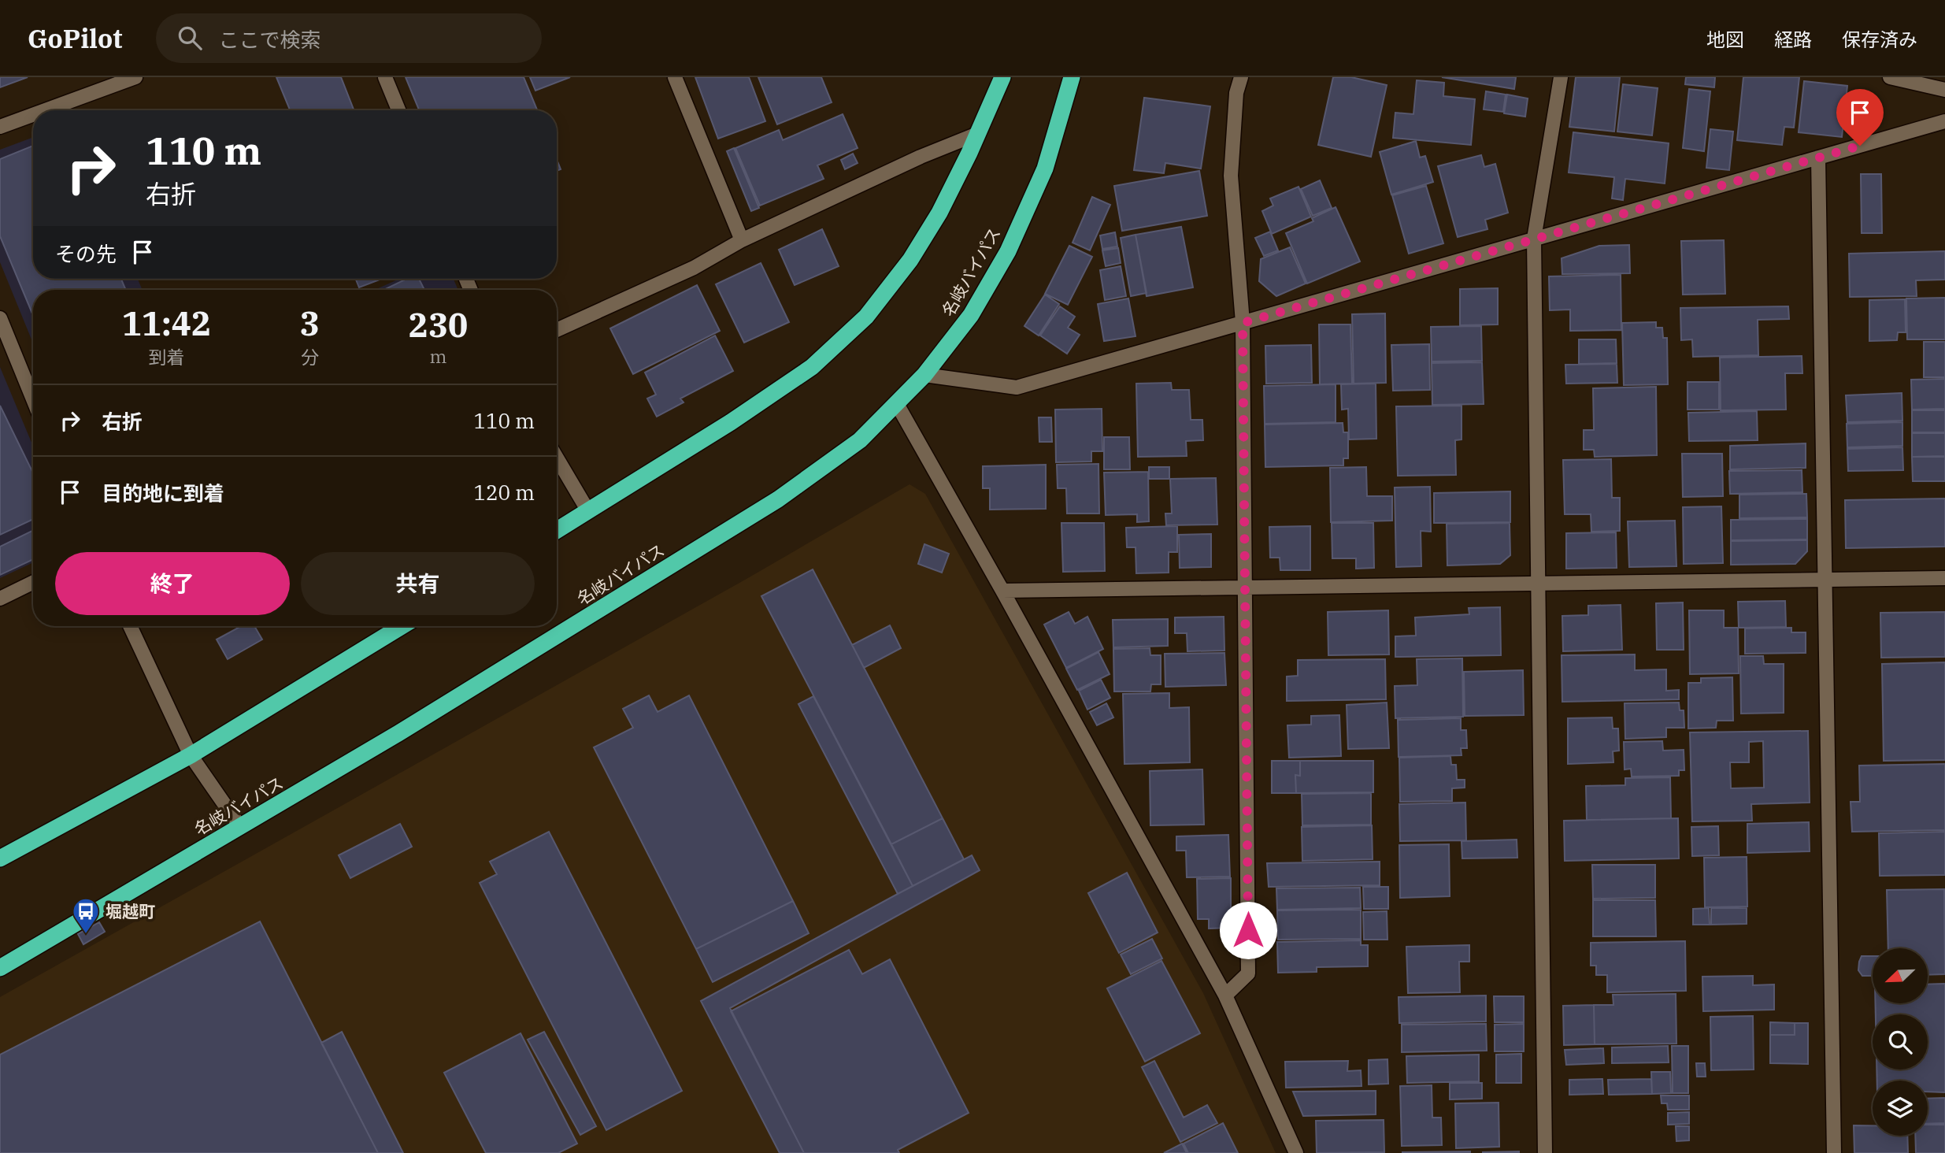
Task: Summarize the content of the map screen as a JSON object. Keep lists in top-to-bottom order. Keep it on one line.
{"streets":{"highway":["名岐バイパス"]},"places":{"bus stop":["堀越町"]},"north":"bottom left","page":{"header":"GoPilot","search":"ここで検索","nav":["地図","経路","保存済み"],"turn":["110 m","右折"],"then":"その先","eta":["11:42","到着","3","分","230","m"],"list":[{"name":"右折","value":"110 m"},{"name":"目的地に到着","value":"120 m"}],"buttons":["終了","共有"]}}
